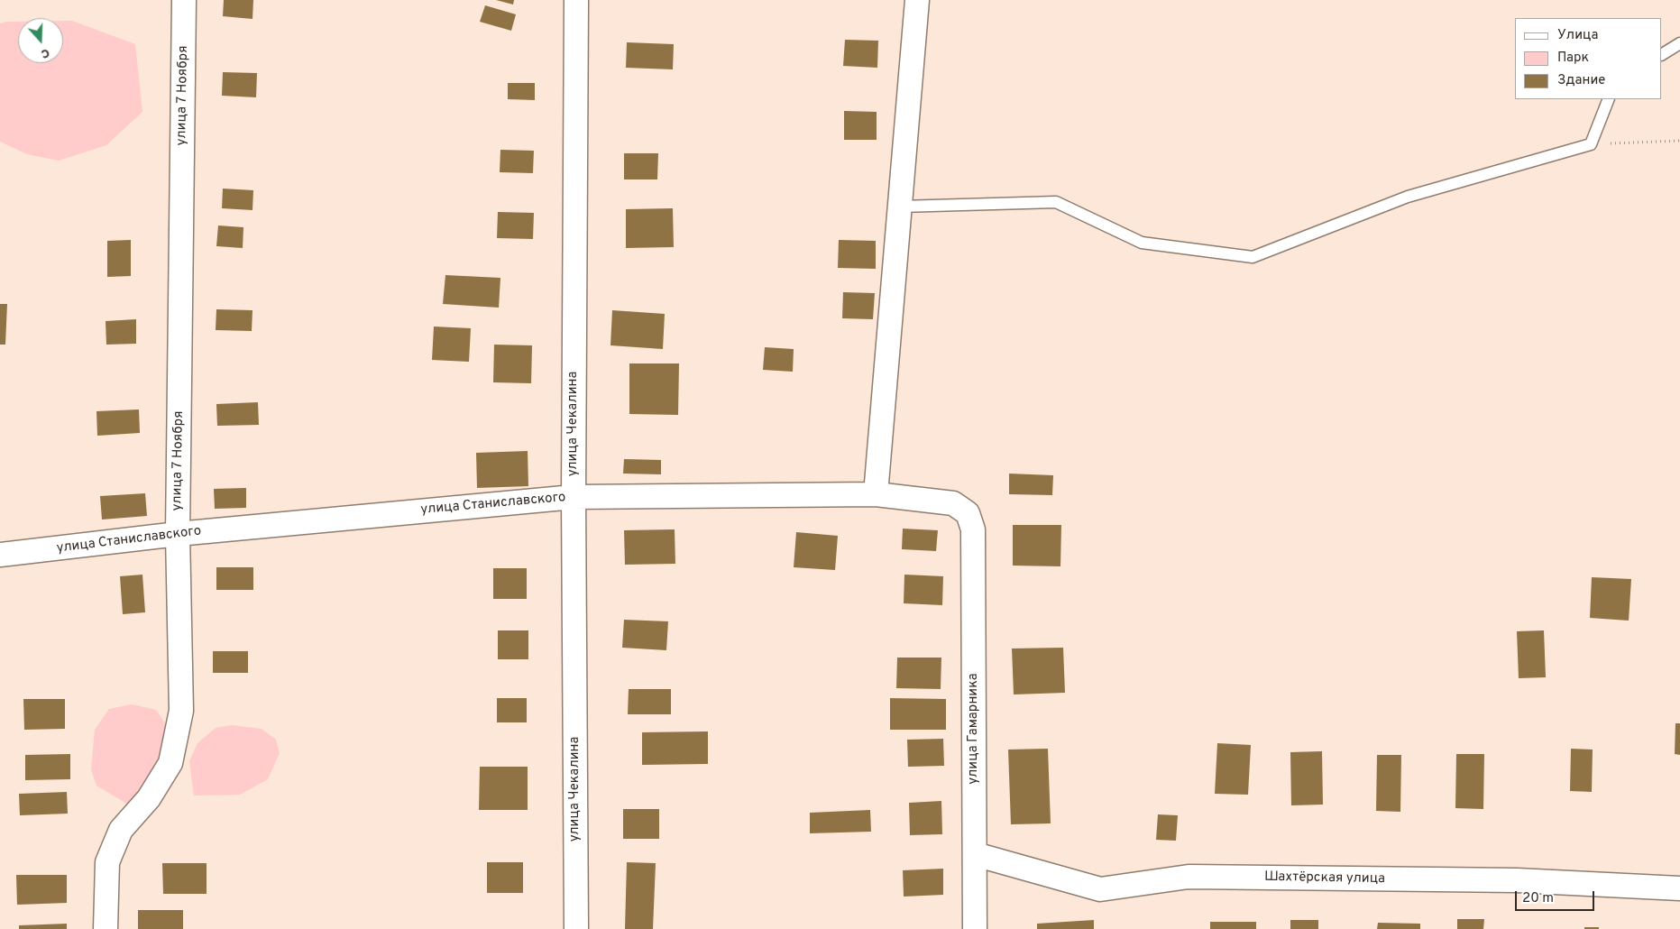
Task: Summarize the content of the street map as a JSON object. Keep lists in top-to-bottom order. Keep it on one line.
{"streets":{"street":["улица 7 Ноября","улица Чекалина","улица Станиславского","улица Гамарника","Шахтёрская улица"]},"crossings":[["улица 7 Ноября","улица Станиславского"],["улица Чекалина","улица Станиславского"],["улица Станиславского","улица Гамарника"],["улица Гамарника","Шахтёрская улица"]],"legend":["Улица","Парк","Здание"],"scale_bar":"20 m","north":"bottom"}
